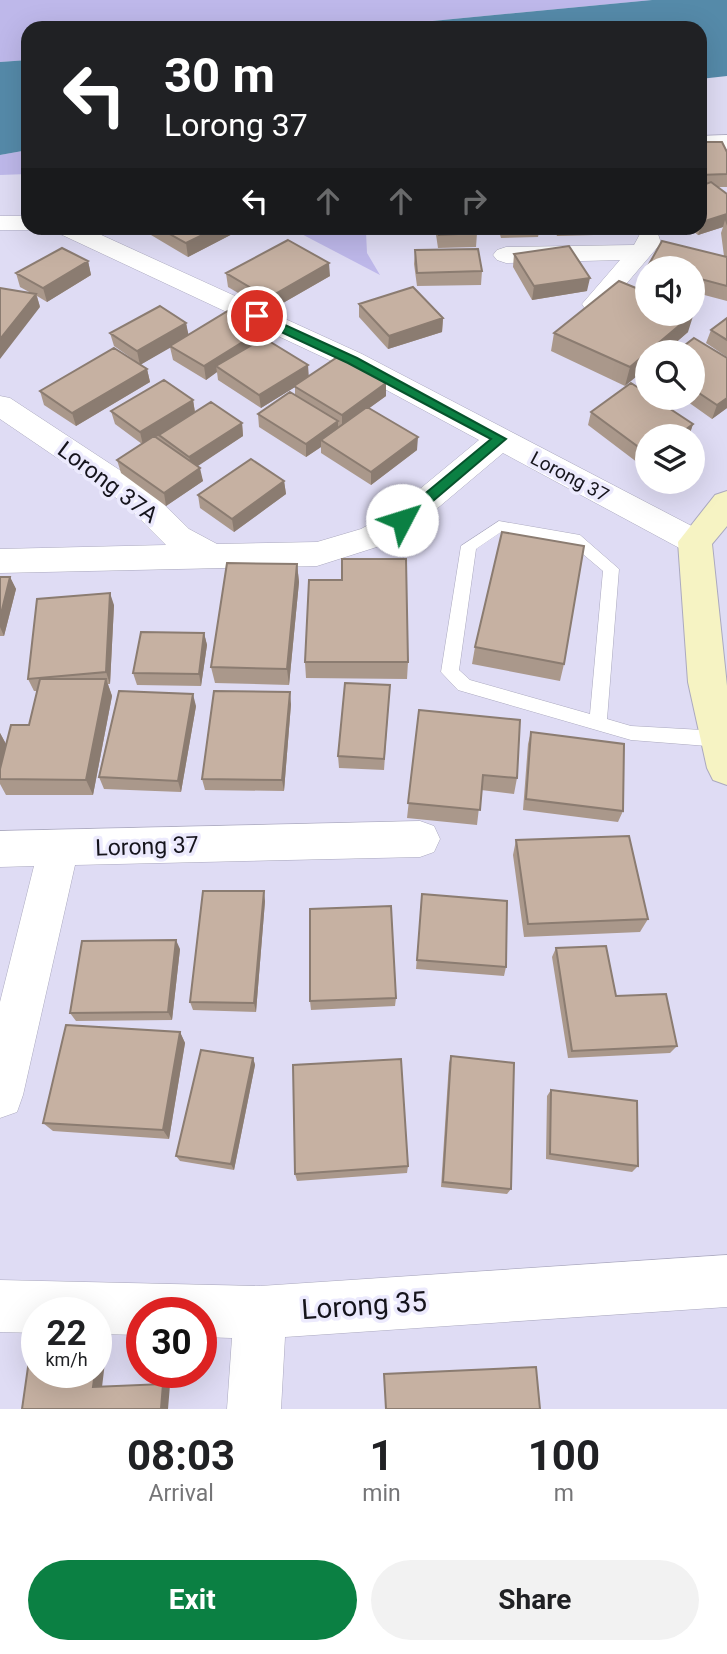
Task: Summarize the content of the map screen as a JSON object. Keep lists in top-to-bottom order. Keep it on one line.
{"streets":{"street":["Lorong 37","Lorong 37A","Lorong 35"]},"crossings":[["Lorong 37","Lorong 37A"]],"page":{"turn":["30 m","Lorong 37"],"speed":"22 km/h","limit":"30","eta":["08:03","Arrival","1","min","100","m"],"buttons":["Exit","Share"]}}
